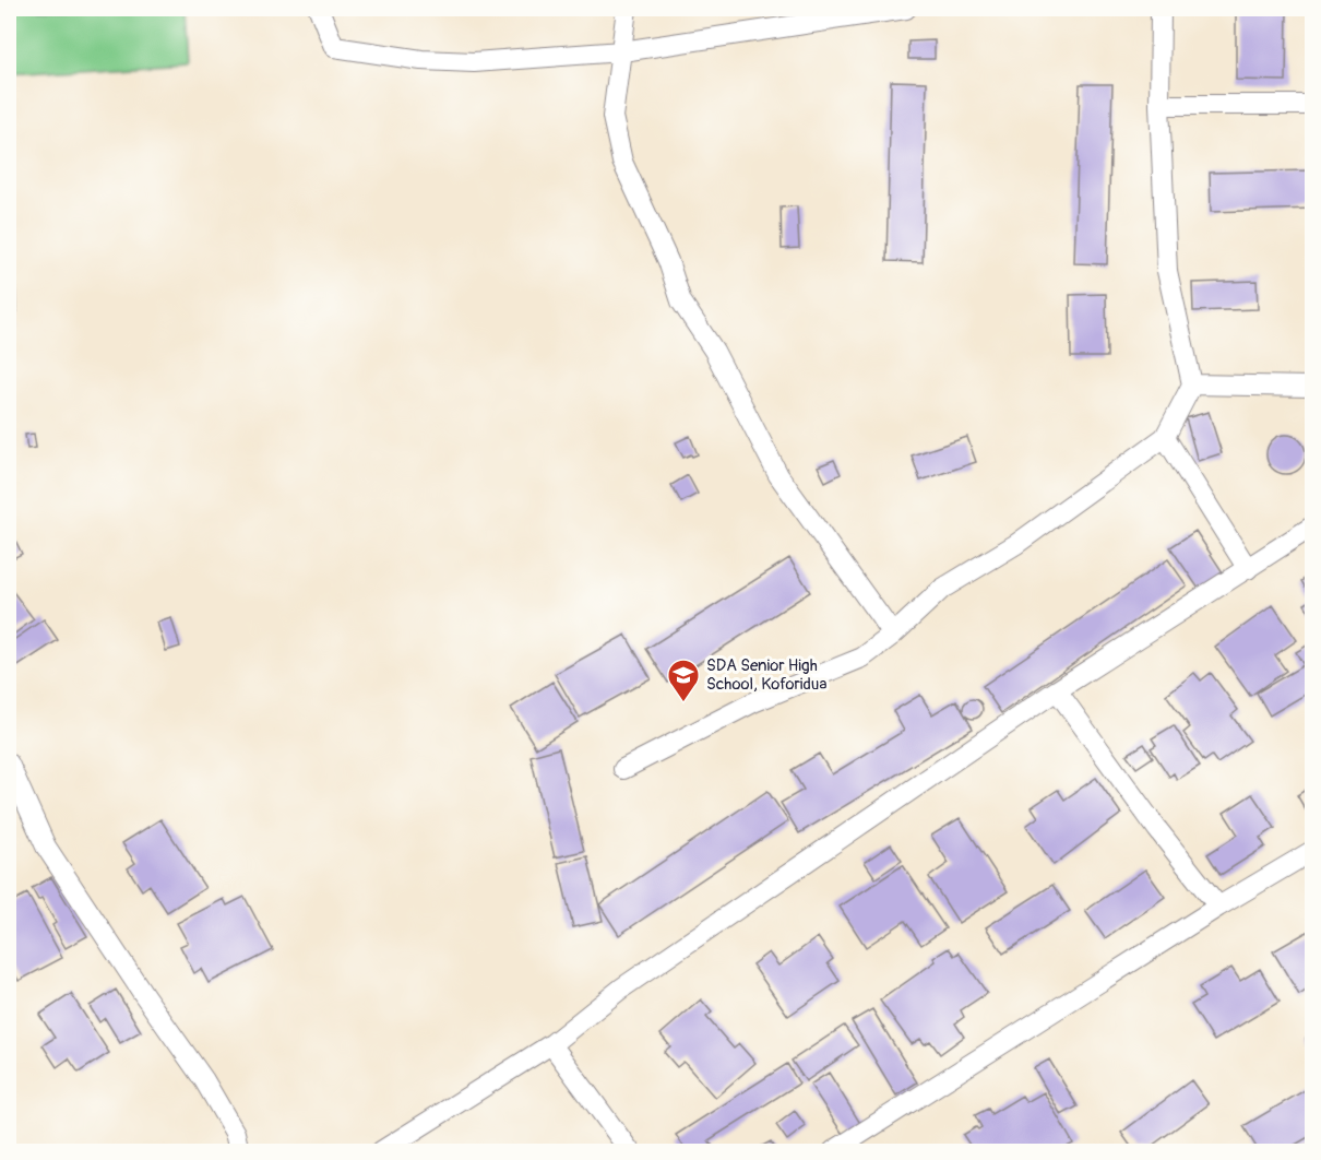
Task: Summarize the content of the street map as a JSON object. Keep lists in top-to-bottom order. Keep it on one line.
{"places":{"school or university":["SDA Senior High School, Koforidua"]}}
